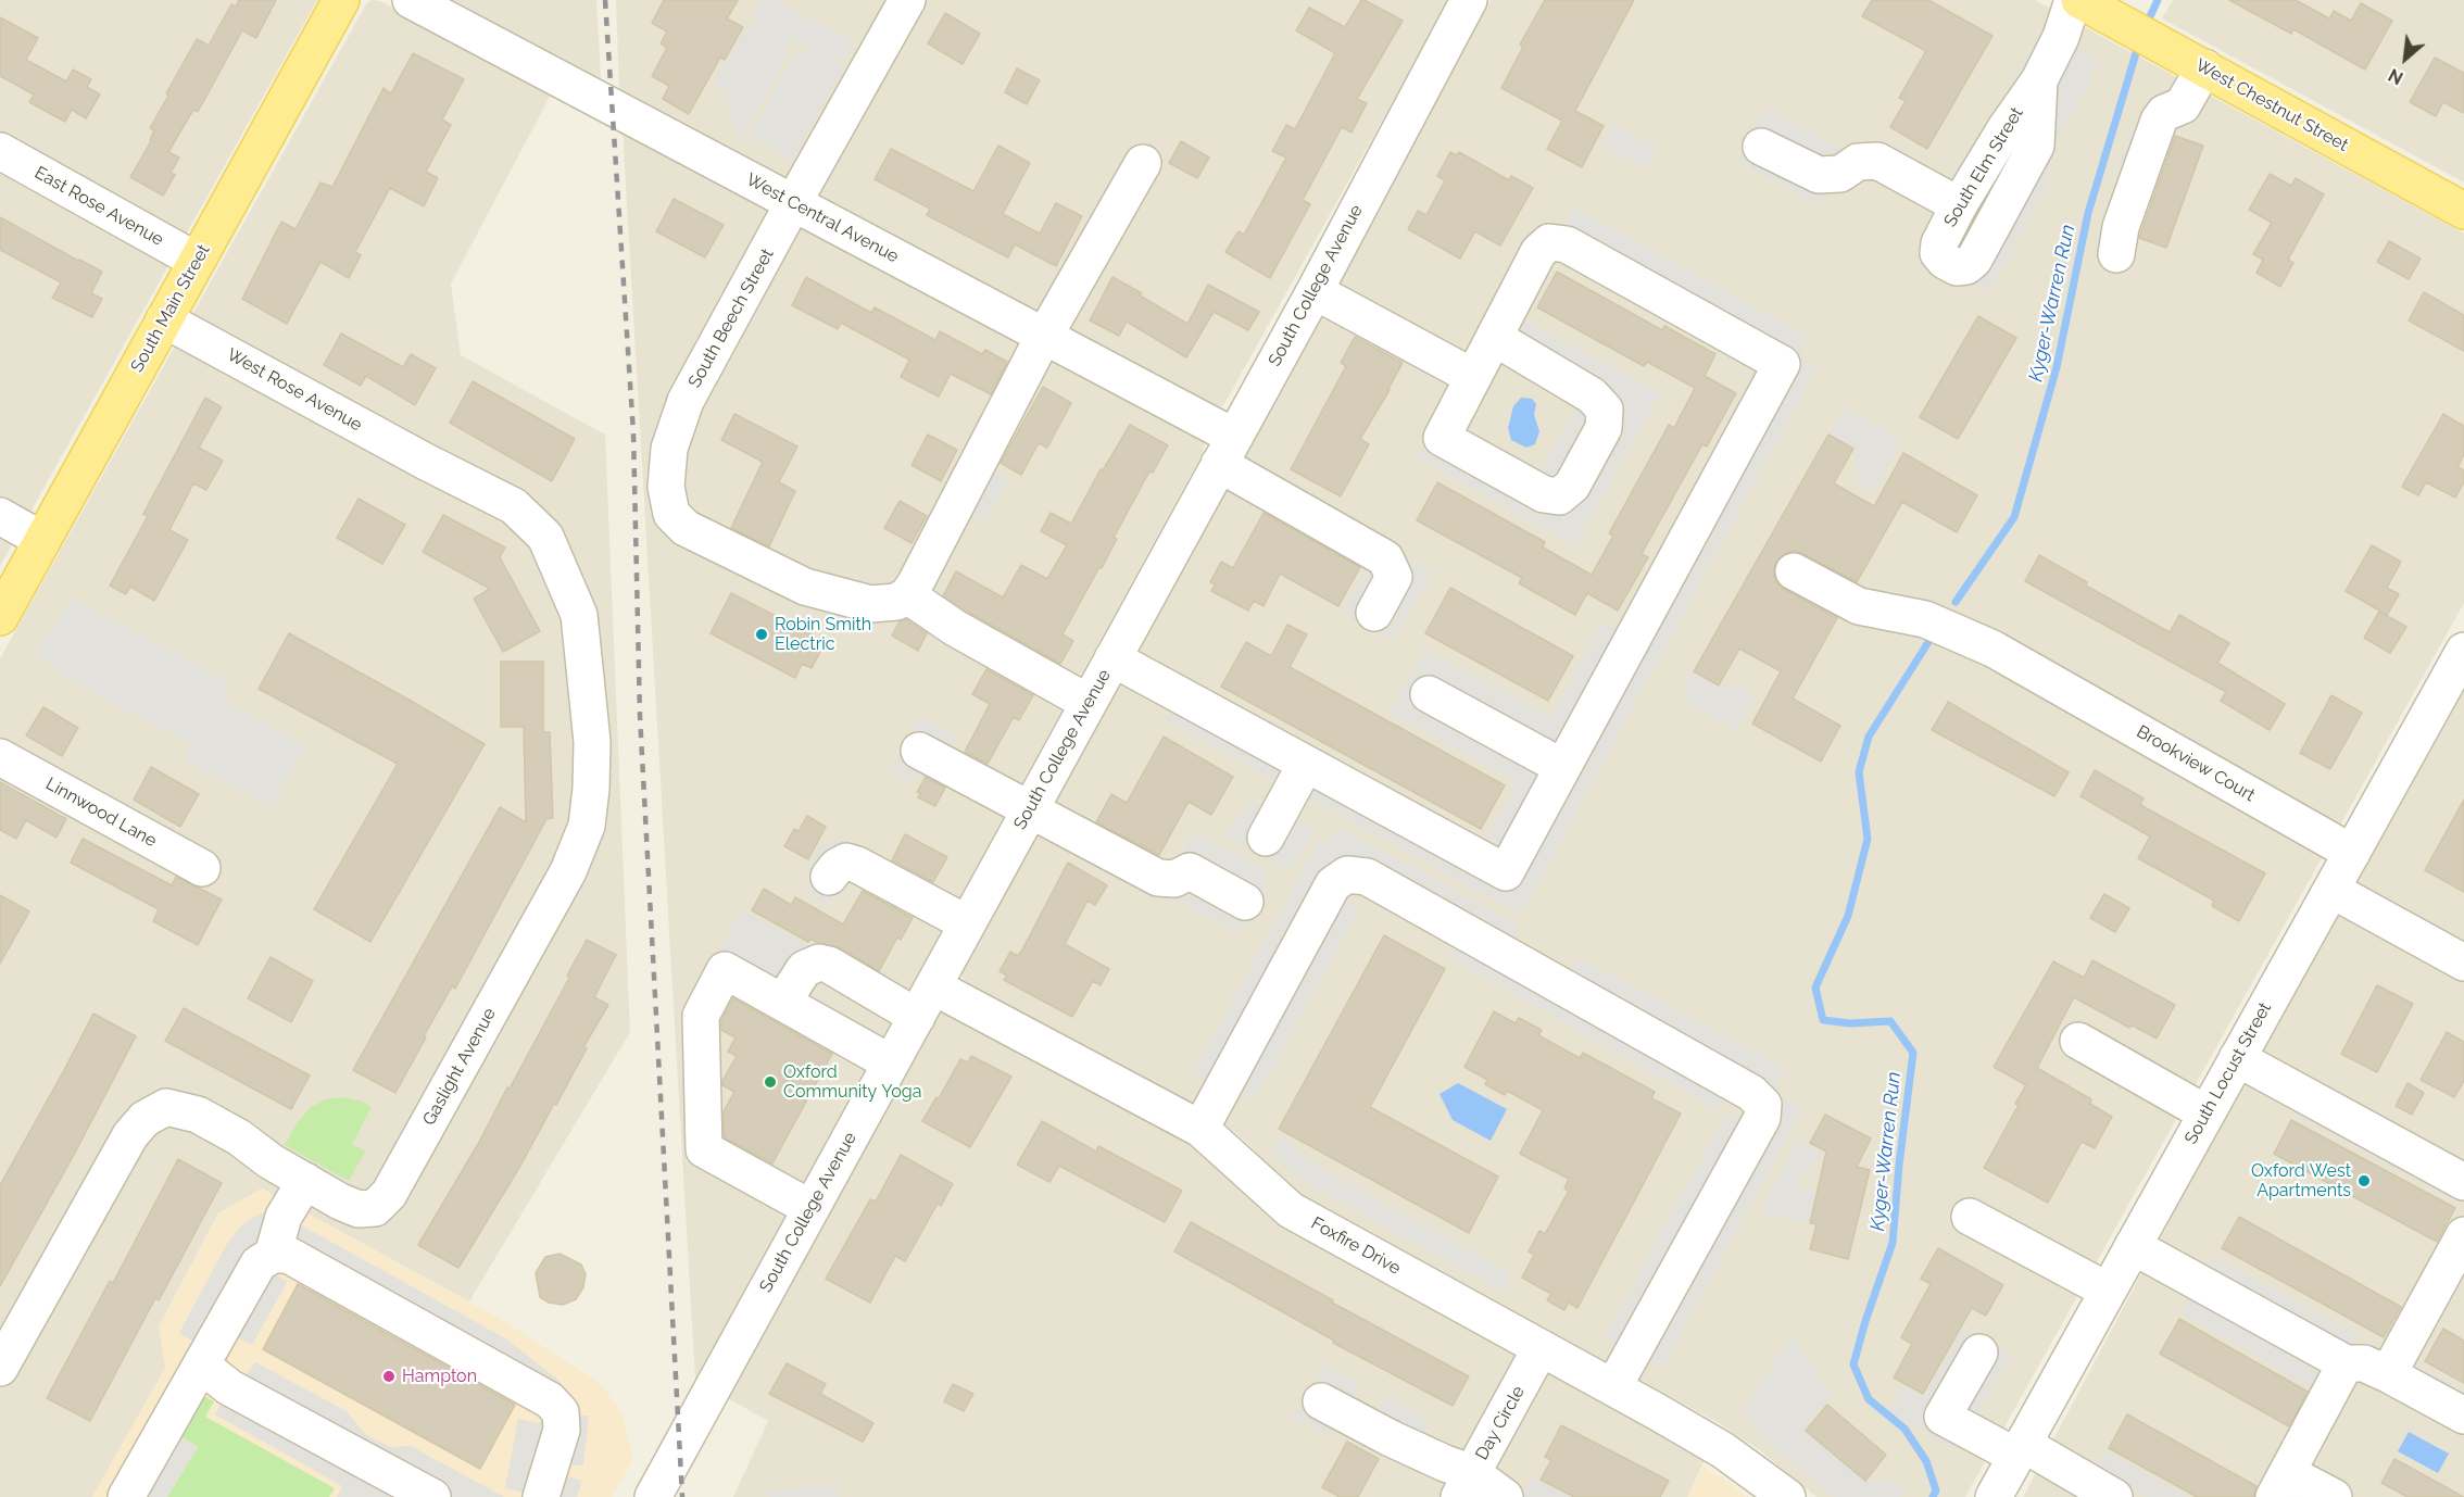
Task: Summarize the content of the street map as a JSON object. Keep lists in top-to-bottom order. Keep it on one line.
{"streets":{"main road":["West Chestnut Street","South Main Street"],"street":["South Elm Street","East Rose Avenue","West Central Avenue","South College Avenue","South Beech Street","West Rose Avenue","Brookview Court","Linnwood Lane","Gaslight Avenue","South Locust Street","Foxfire Drive","Day Circle"]},"crossings":[["West Chestnut Street","South Elm Street"],["East Rose Avenue","South Main Street"],["West Central Avenue","South College Avenue"],["West Central Avenue","South Beech Street"],["South College Avenue","Foxfire Drive"],["South Main Street","West Rose Avenue"],["West Rose Avenue","Gaslight Avenue"],["Brookview Court","South Locust Street"],["Foxfire Drive","Day Circle"]],"water":["Kyger-Warren Run"],"places":["Robin Smith Electric","Oxford Community Yoga","Oxford West Apartments","Hampton"],"north":"bottom left"}
